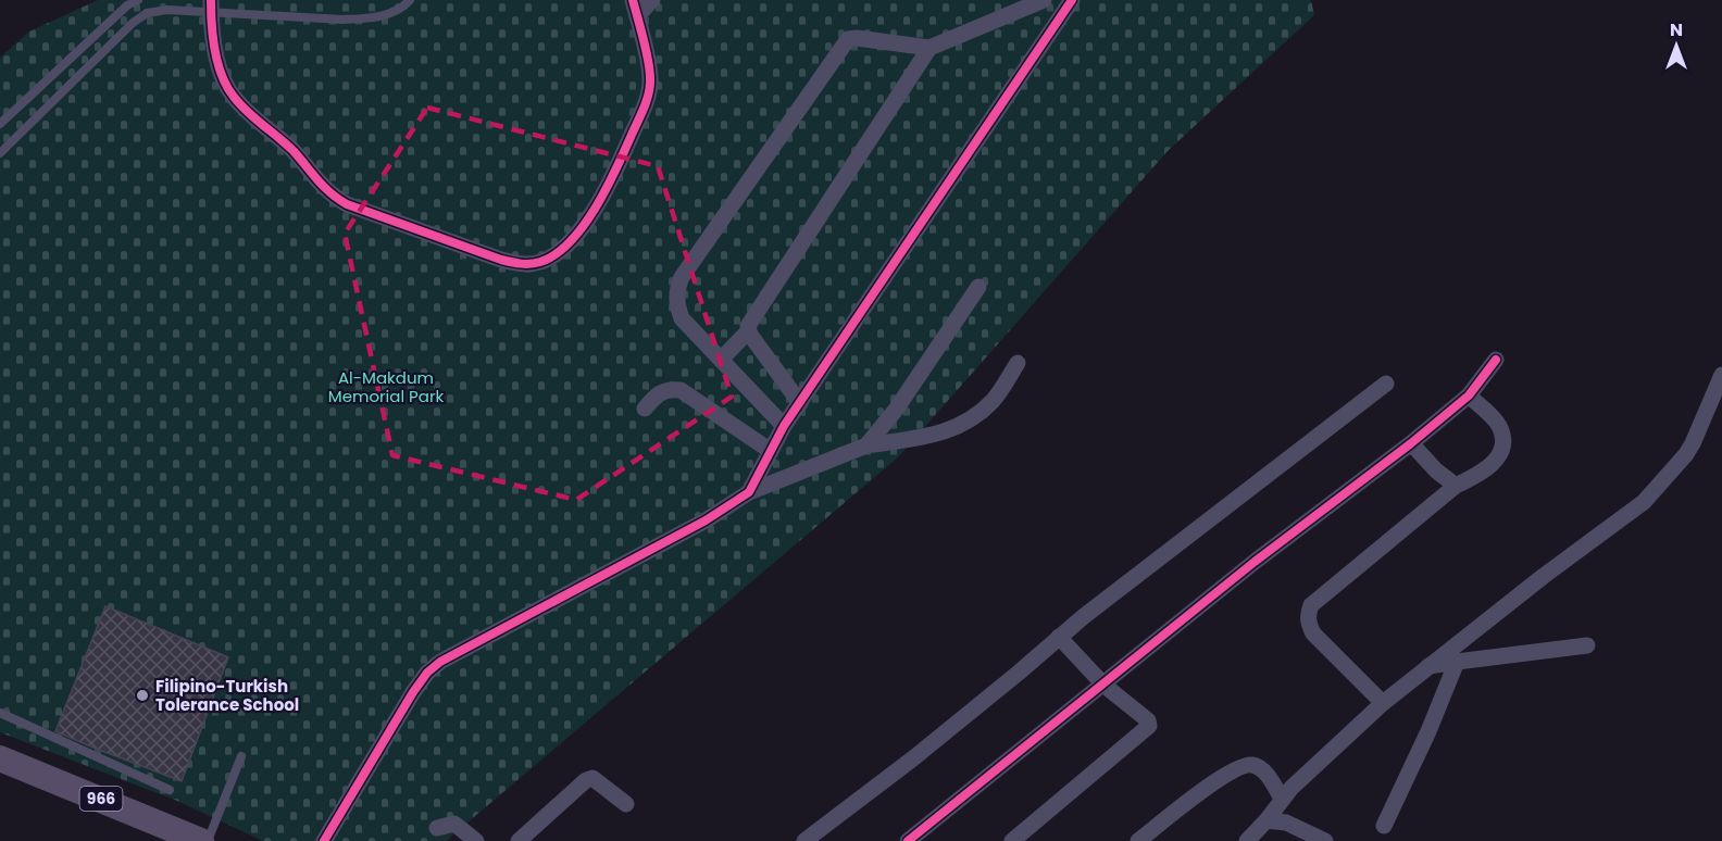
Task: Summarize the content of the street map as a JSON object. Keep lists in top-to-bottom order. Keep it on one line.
{"streets":{"main road":["966"]},"parks":["Al-Makdum Memorial Park"],"places":["Filipino-Turkish Tolerance School"],"north":"top"}
